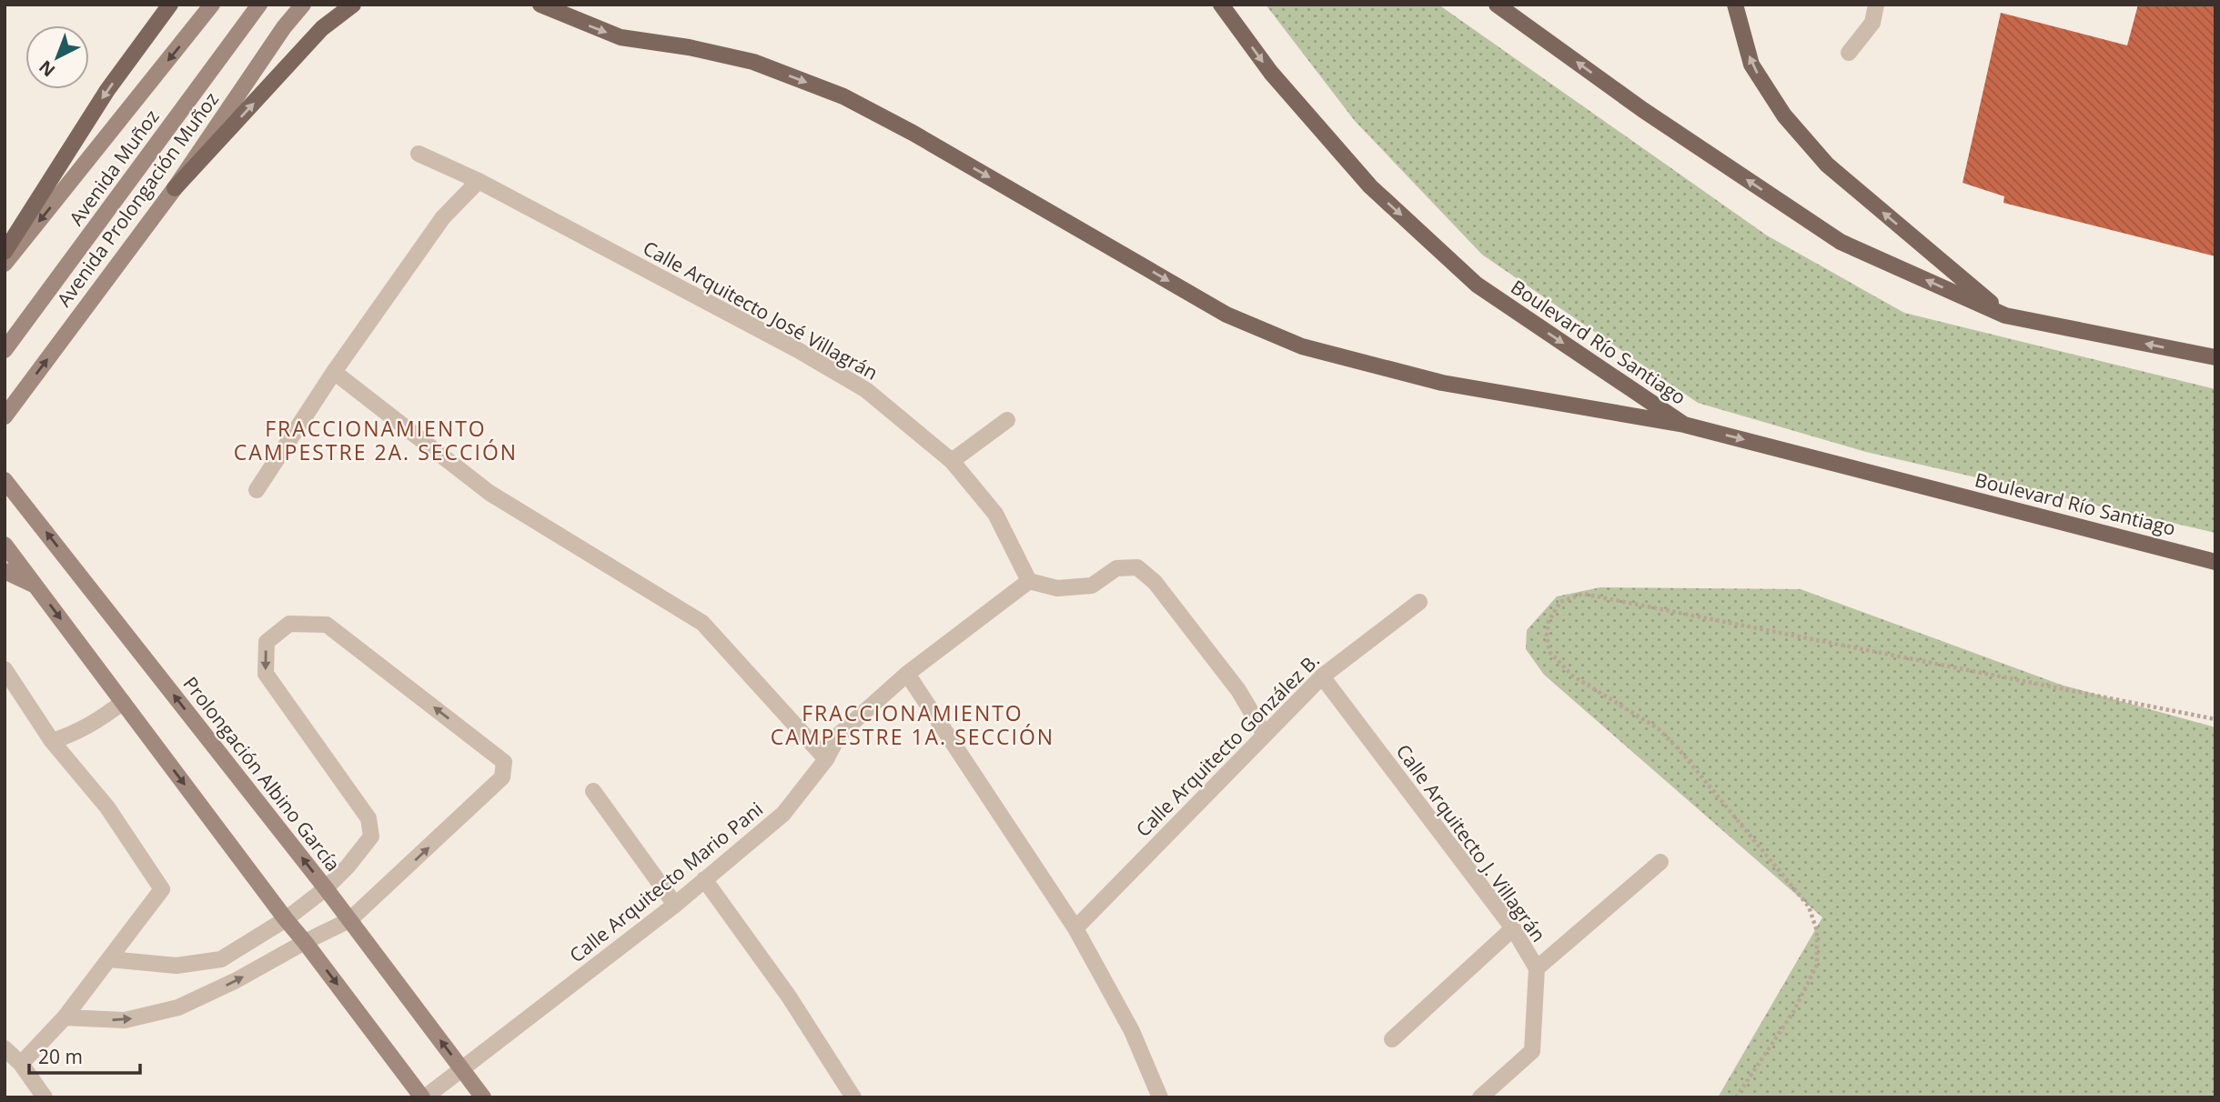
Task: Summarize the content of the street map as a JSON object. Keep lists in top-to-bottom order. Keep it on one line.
{"streets":{"main road":["Avenida Muñoz","Avenida Prolongación Muñoz","Boulevard Río Santiago","Prolongación Albino García"],"street":["Calle Arquitecto José Villagrán","Calle Arquitecto González B.","Calle Arquitecto J. Villagrán","Calle Arquitecto Mario Pani"]},"crossings":[["Calle Arquitecto González B.","Calle Arquitecto J. Villagrán"],["Prolongación Albino García","Calle Arquitecto Mario Pani"]],"one_way":["Boulevard Río Santiago"],"districts":["FRACCIONAMIENTO CAMPESTRE 2A. SECCIÓN","FRACCIONAMIENTO CAMPESTRE 1A. SECCIÓN"],"scale_bar":"20 m","north":"bottom left"}
